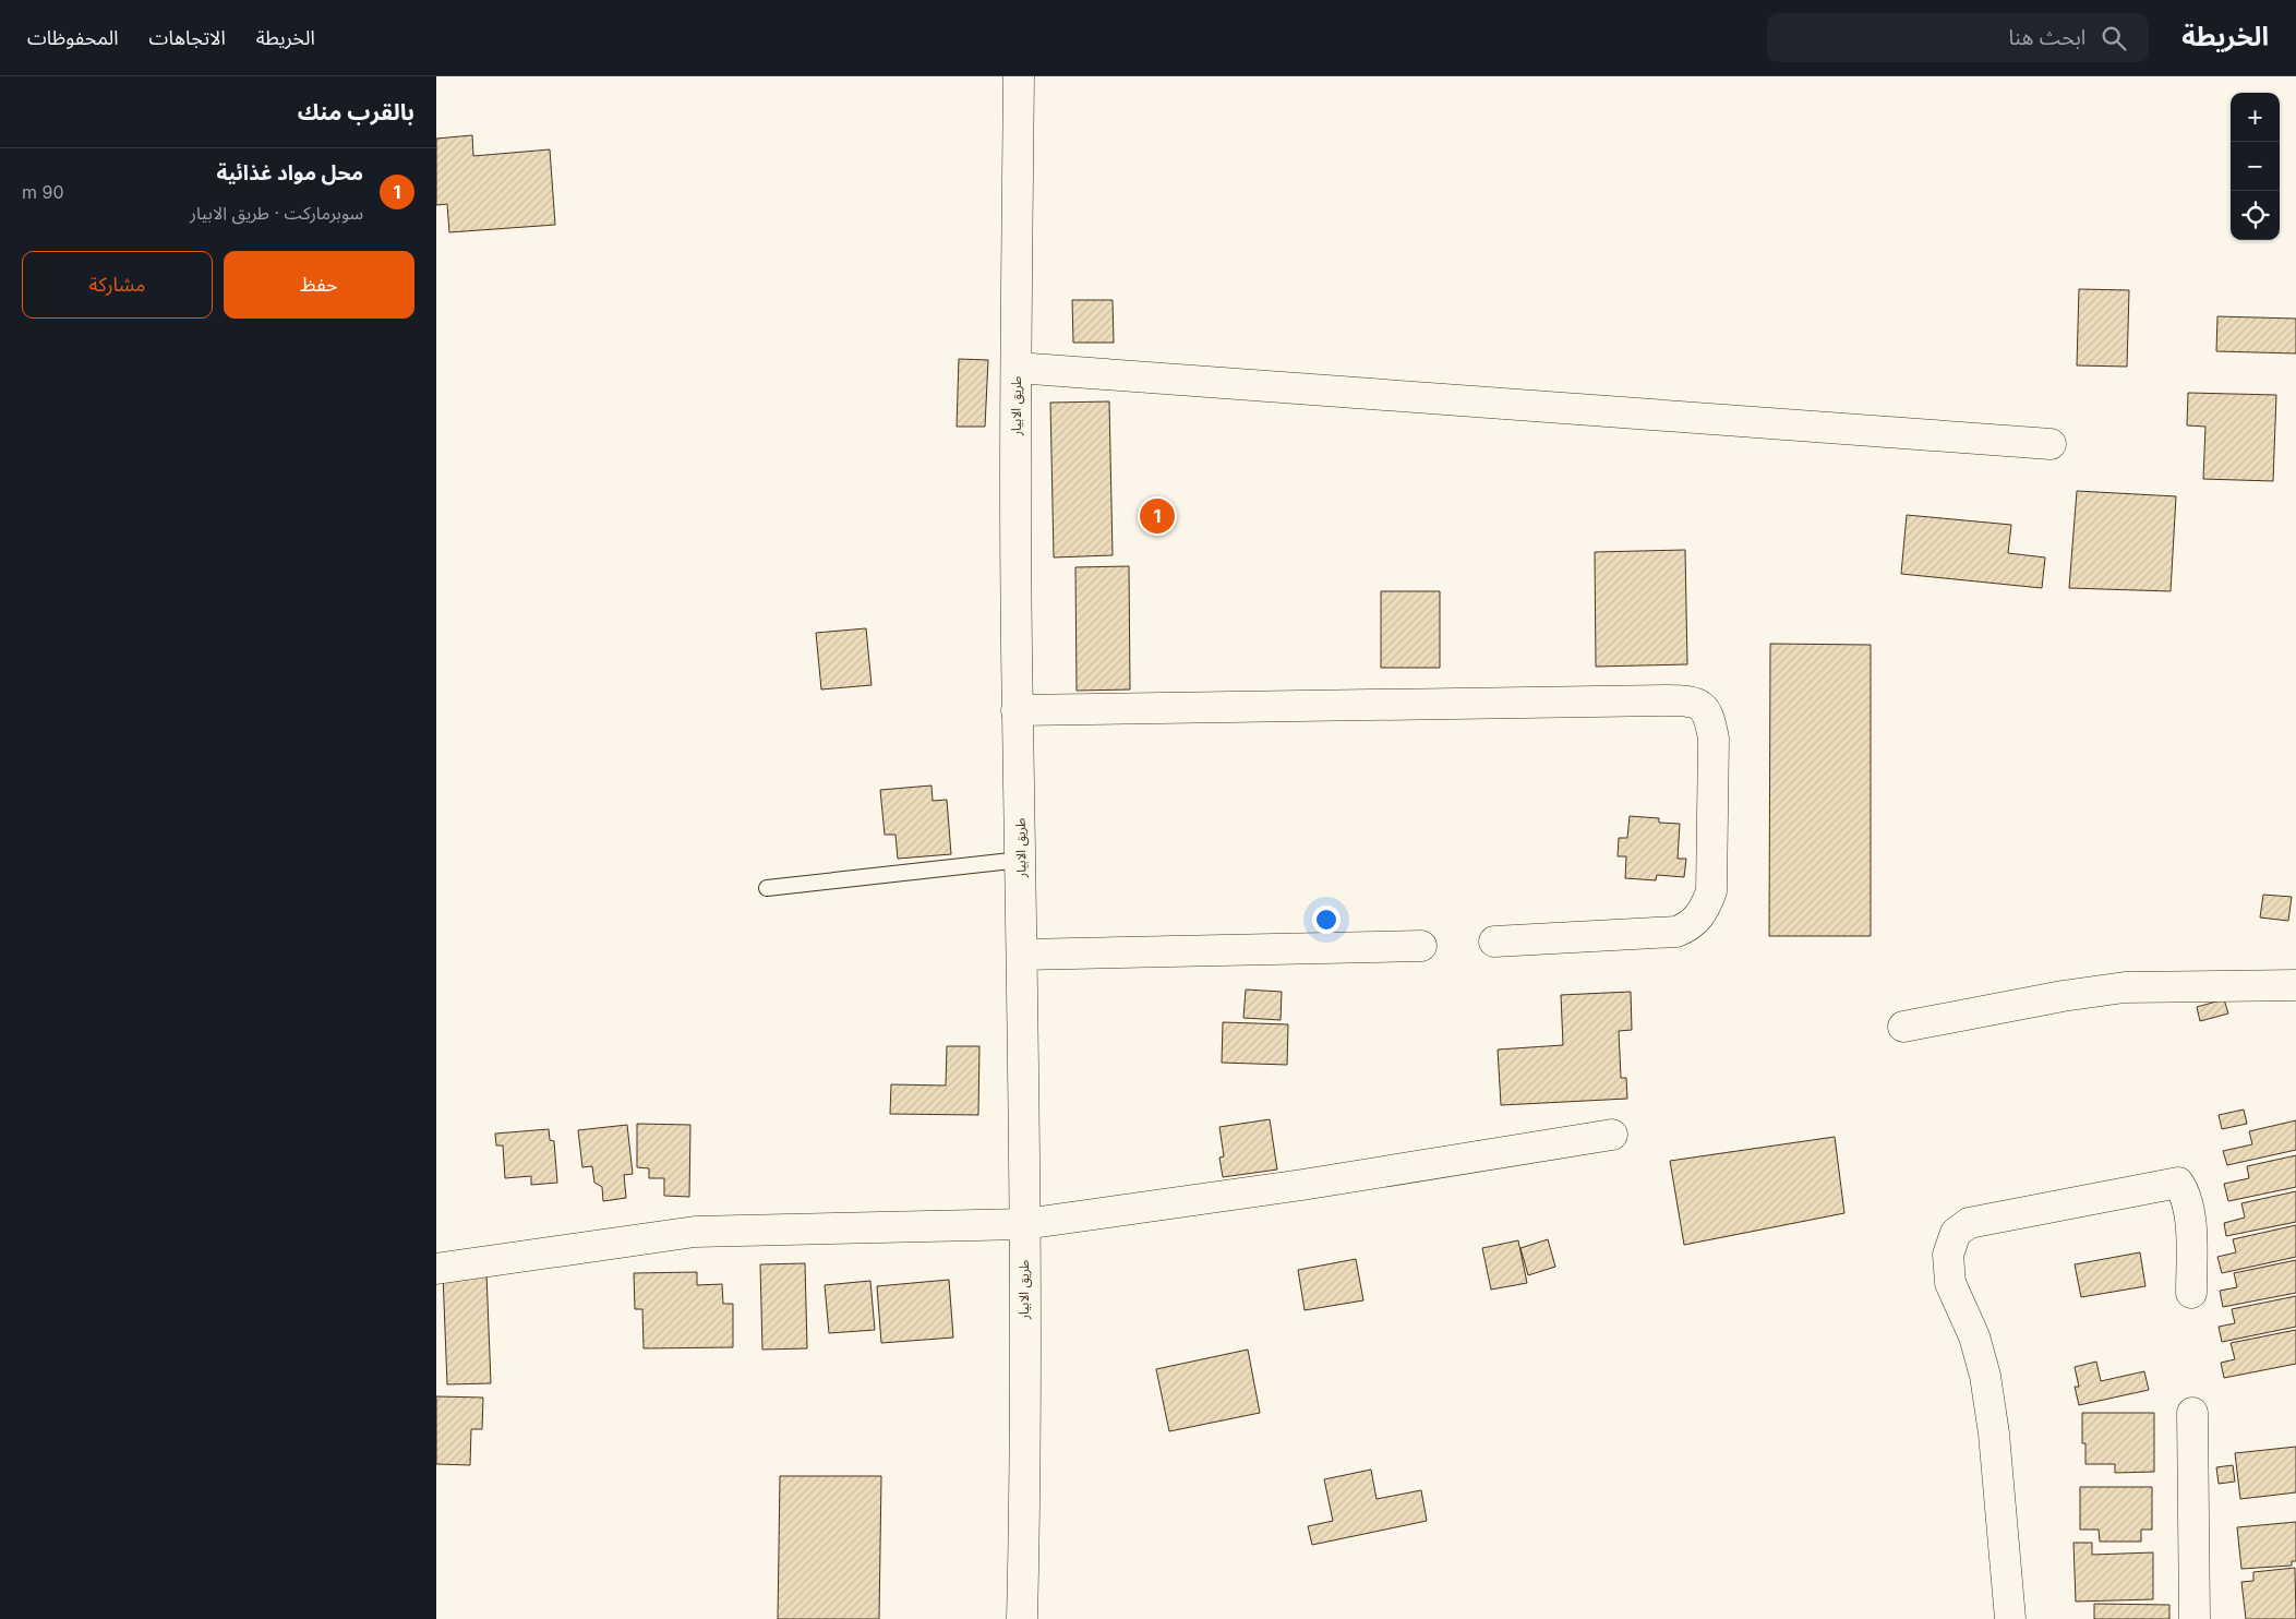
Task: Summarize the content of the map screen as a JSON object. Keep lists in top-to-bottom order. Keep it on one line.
{"streets":{"street":["طريق الابيار"]},"page":{"header":"الخريطة","search":"ابحث هنا","nav":["الخريطة","الاتجاهات","المحفوظات"],"heading":"بالقرب منك","map_buttons":["+","−"],"list":[{"mark":"1","name":"محل مواد غذائية","note":"سوبرماركت · طريق الابيار","value":"90 m"}],"buttons":["حفظ","مشاركة"],"pins":"1"}}
